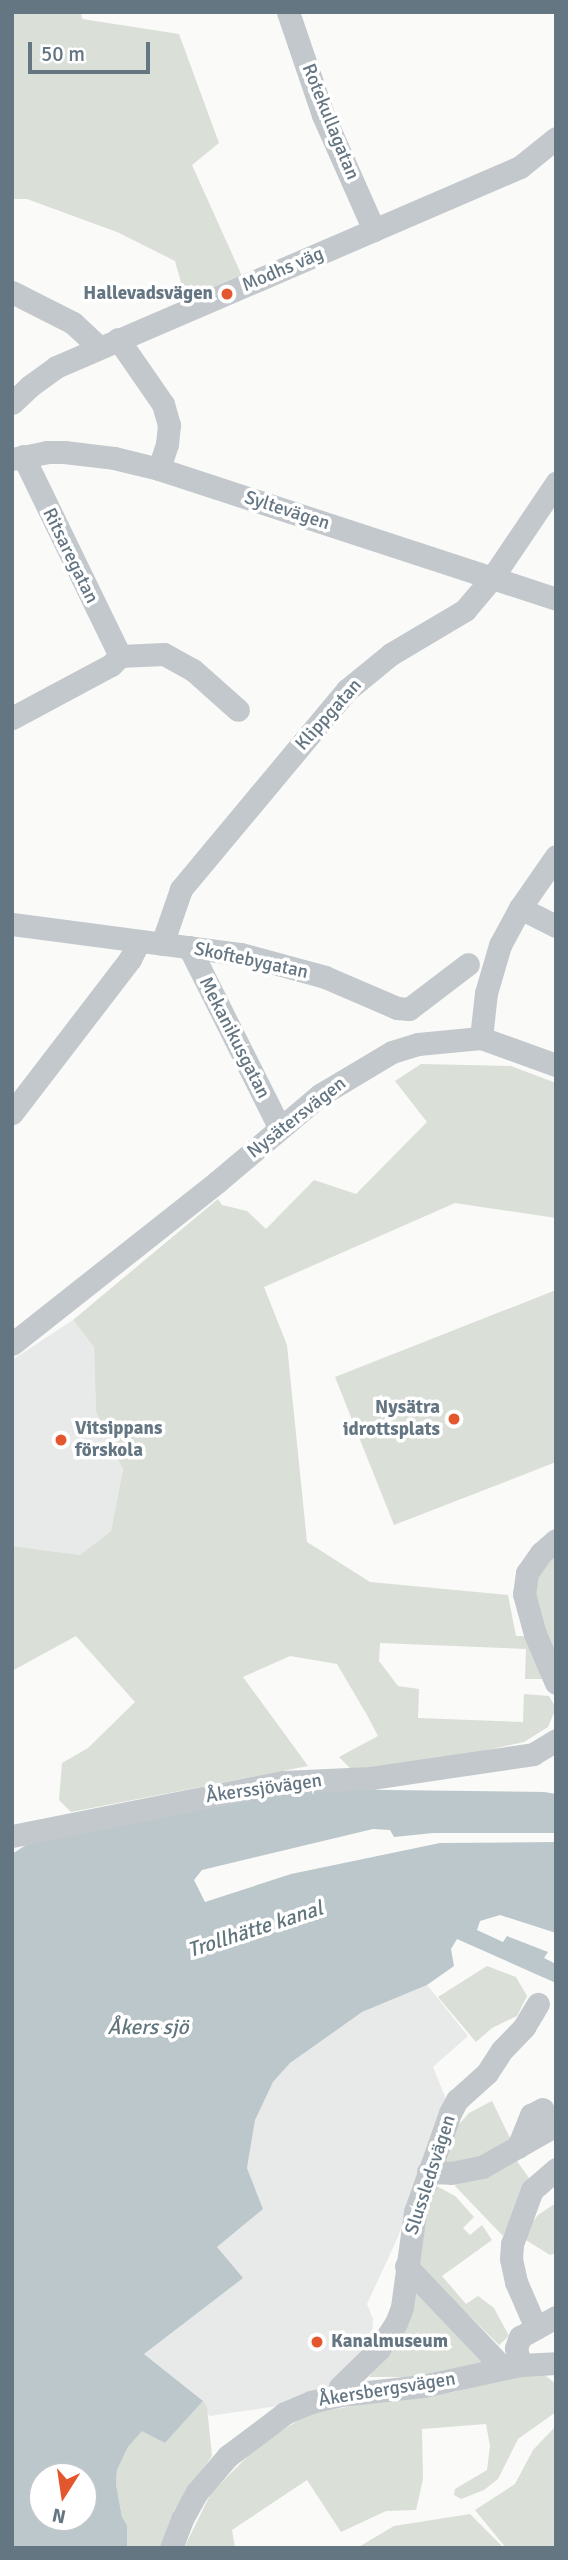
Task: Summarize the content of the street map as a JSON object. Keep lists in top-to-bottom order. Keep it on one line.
{"streets":{"street":["Rotekullagatan","Modhs väg","Syltevägen","Ritsaregatan","Klippgatan","Skoftebygatan","Mekanikusgatan","Nysätersvägen","Åkerssjövägen","Slussledsvägen","Åkersbergsvägen"]},"crossings":[["Rotekullagatan","Modhs väg"],["Syltevägen","Ritsaregatan"],["Syltevägen","Klippgatan"],["Klippgatan","Skoftebygatan"],["Skoftebygatan","Mekanikusgatan"],["Mekanikusgatan","Nysätersvägen"],["Slussledsvägen","Åkersbergsvägen"]],"water":["Trollhätte kanal","Åkers sjö"],"places":["Hallevadsvägen","Nysätra idrottsplats","Vitsippans förskola","Kanalmuseum"],"scale_bar":"50 m","north":"bottom"}
